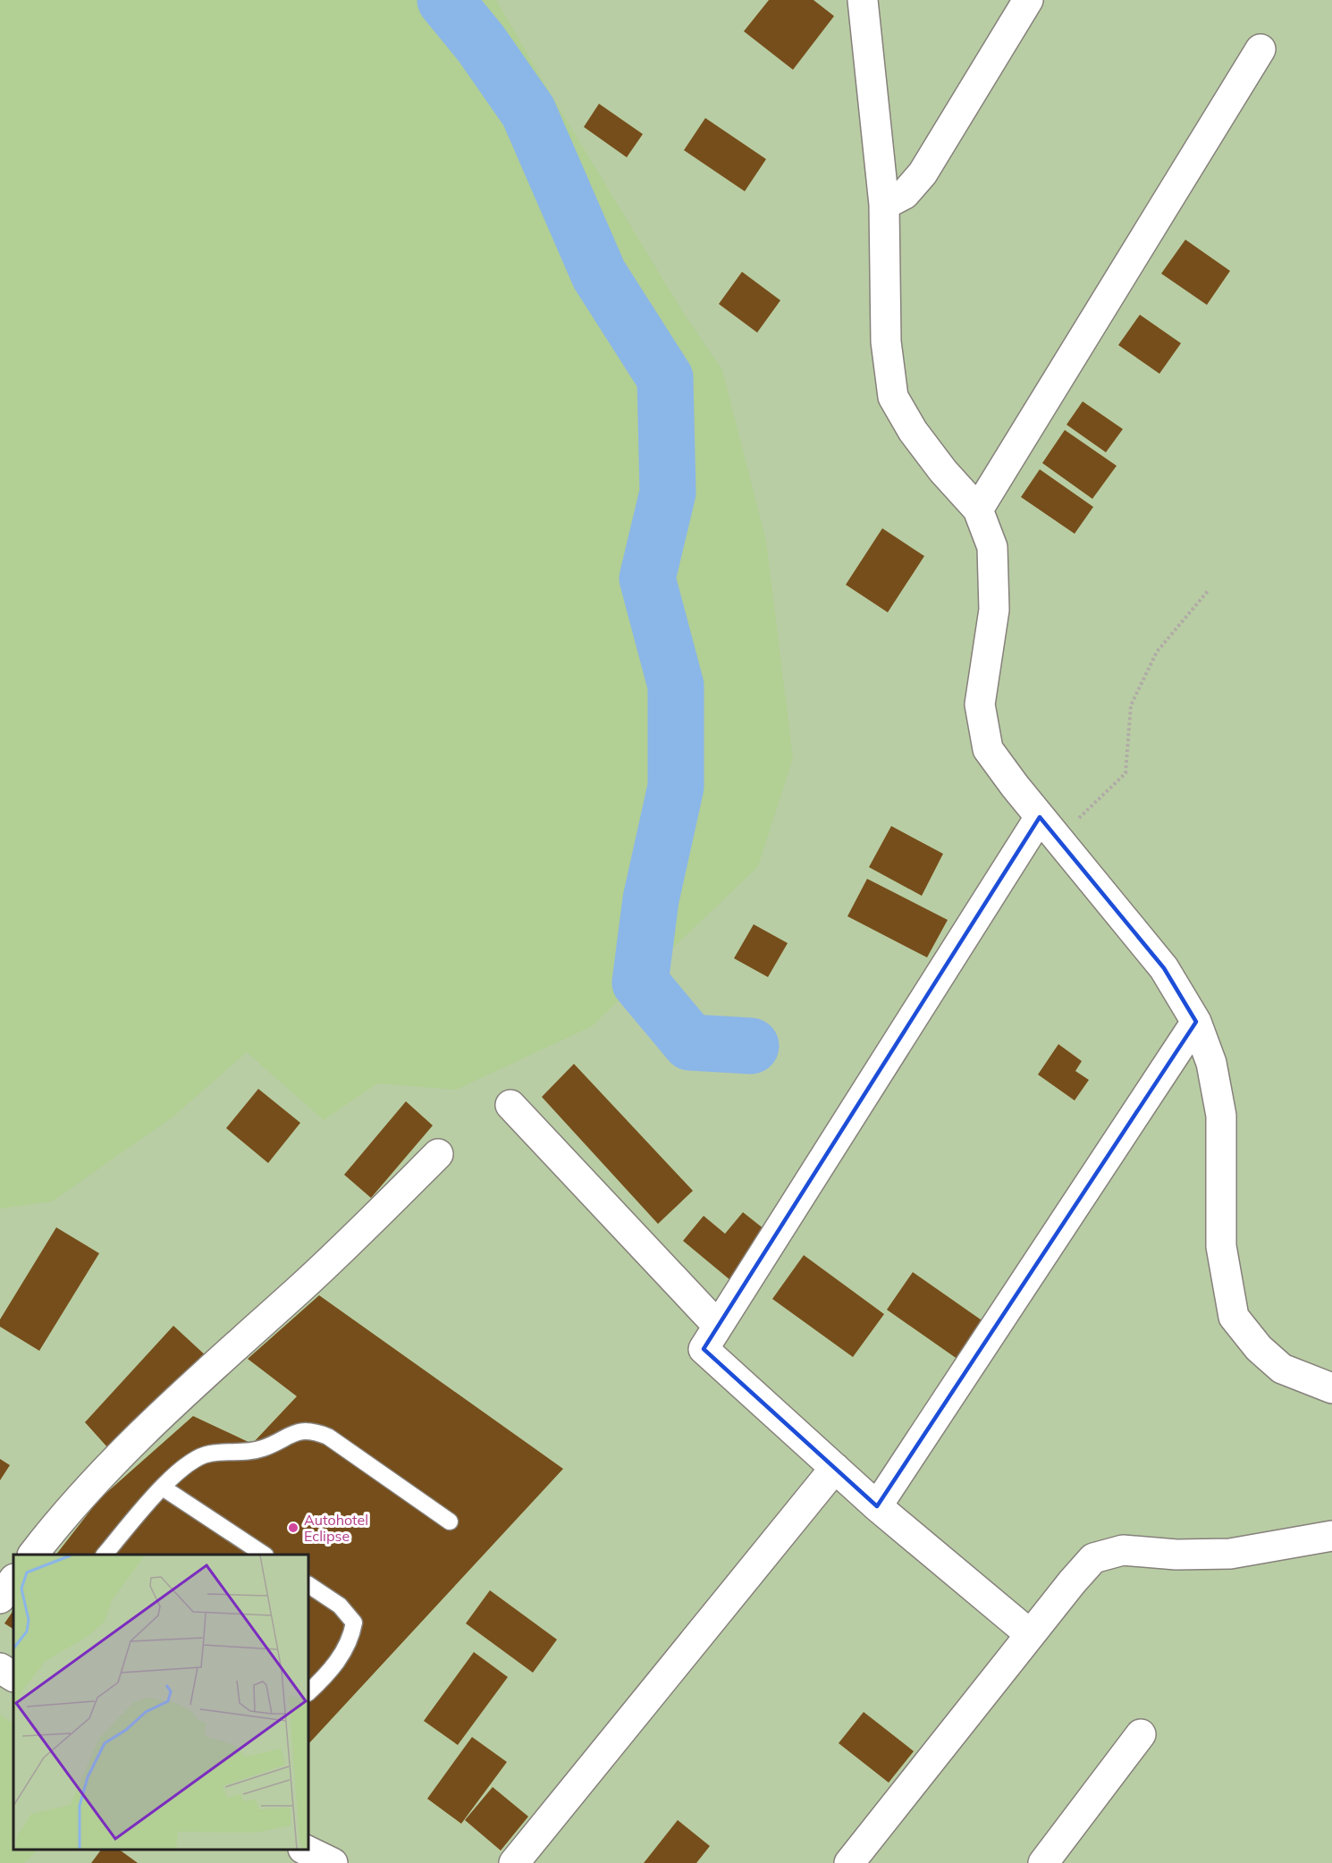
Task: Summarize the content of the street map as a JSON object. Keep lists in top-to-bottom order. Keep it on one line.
{"places":["Autohotel Eclipse"]}
